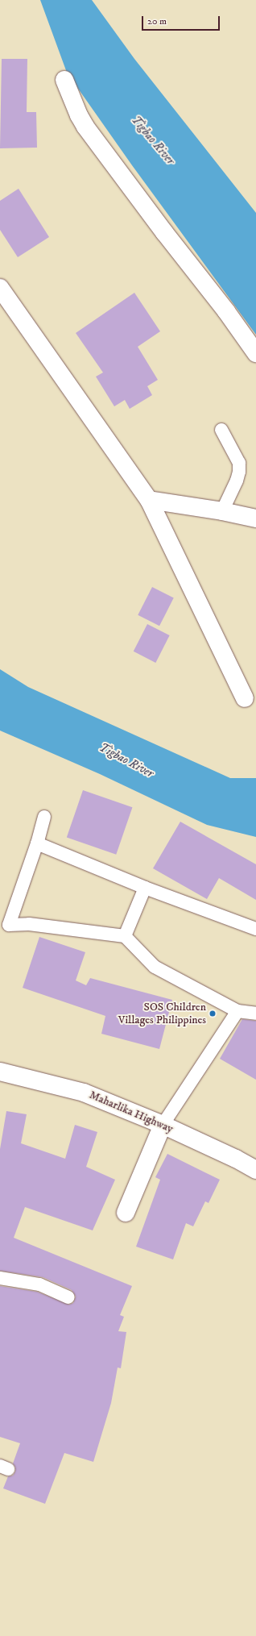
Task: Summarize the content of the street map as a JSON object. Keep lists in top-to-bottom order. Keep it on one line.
{"streets":{"main road":["Maharlika Highway"]},"water":["Tigbao River"],"places":["SOS Children Villages Philippines"],"scale_bar":"20 m"}
